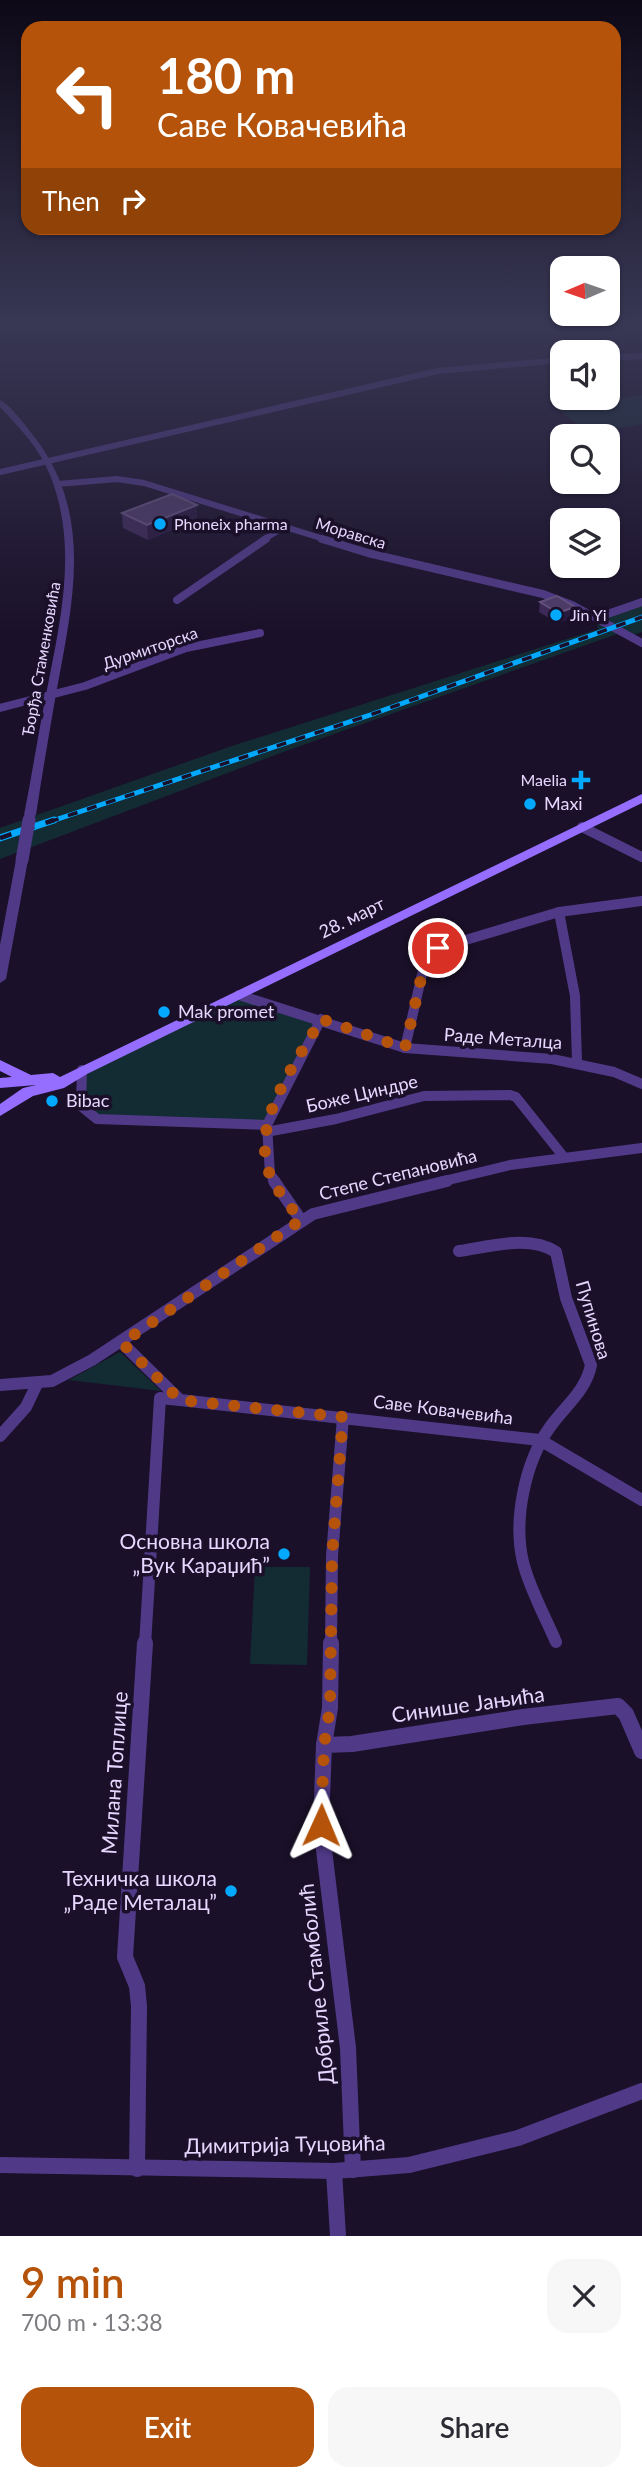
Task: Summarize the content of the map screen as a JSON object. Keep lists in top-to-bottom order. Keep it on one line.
{"streets":{"main road":["28. март"],"street":["Моравска","Дурмиторска","Ђорђа Стаменковића","Раде Металца","Боже Циндре","Степе Степановића","Пупинова","Саве Ковачевића","Синише Јањића","Милана Топлице","Добриле Стамболић","Димитрија Туцовића"]},"crossings":[["Моравска","Ђорђа Стаменковића"],["Дурмиторска","Ђорђа Стаменковића"],["28. март","Раде Металца"],["28. март","Боже Циндре"],["Боже Циндре","Степе Степановића"],["Пупинова","Саве Ковачевића"],["Саве Ковачевића","Милана Топлице"],["Саве Ковачевића","Добриле Стамболић"],["Синише Јањића","Добриле Стамболић"],["Милана Топлице","Димитрија Туцовића"],["Добриле Стамболић","Димитрија Туцовића"]],"places":{"other":["Phoneix pharma","Jin Yi","Maxi","Mak promet","Bibac","Основна школа „Вук Караџић”","Техничка школа „Раде Металац”"],"health":["Maelia"]},"north":"left","page":{"turn":["180 m","Саве Ковачевића"],"then":"Then","heading":["9 min","700 m · 13:38"],"buttons":["Exit","Share"]}}
